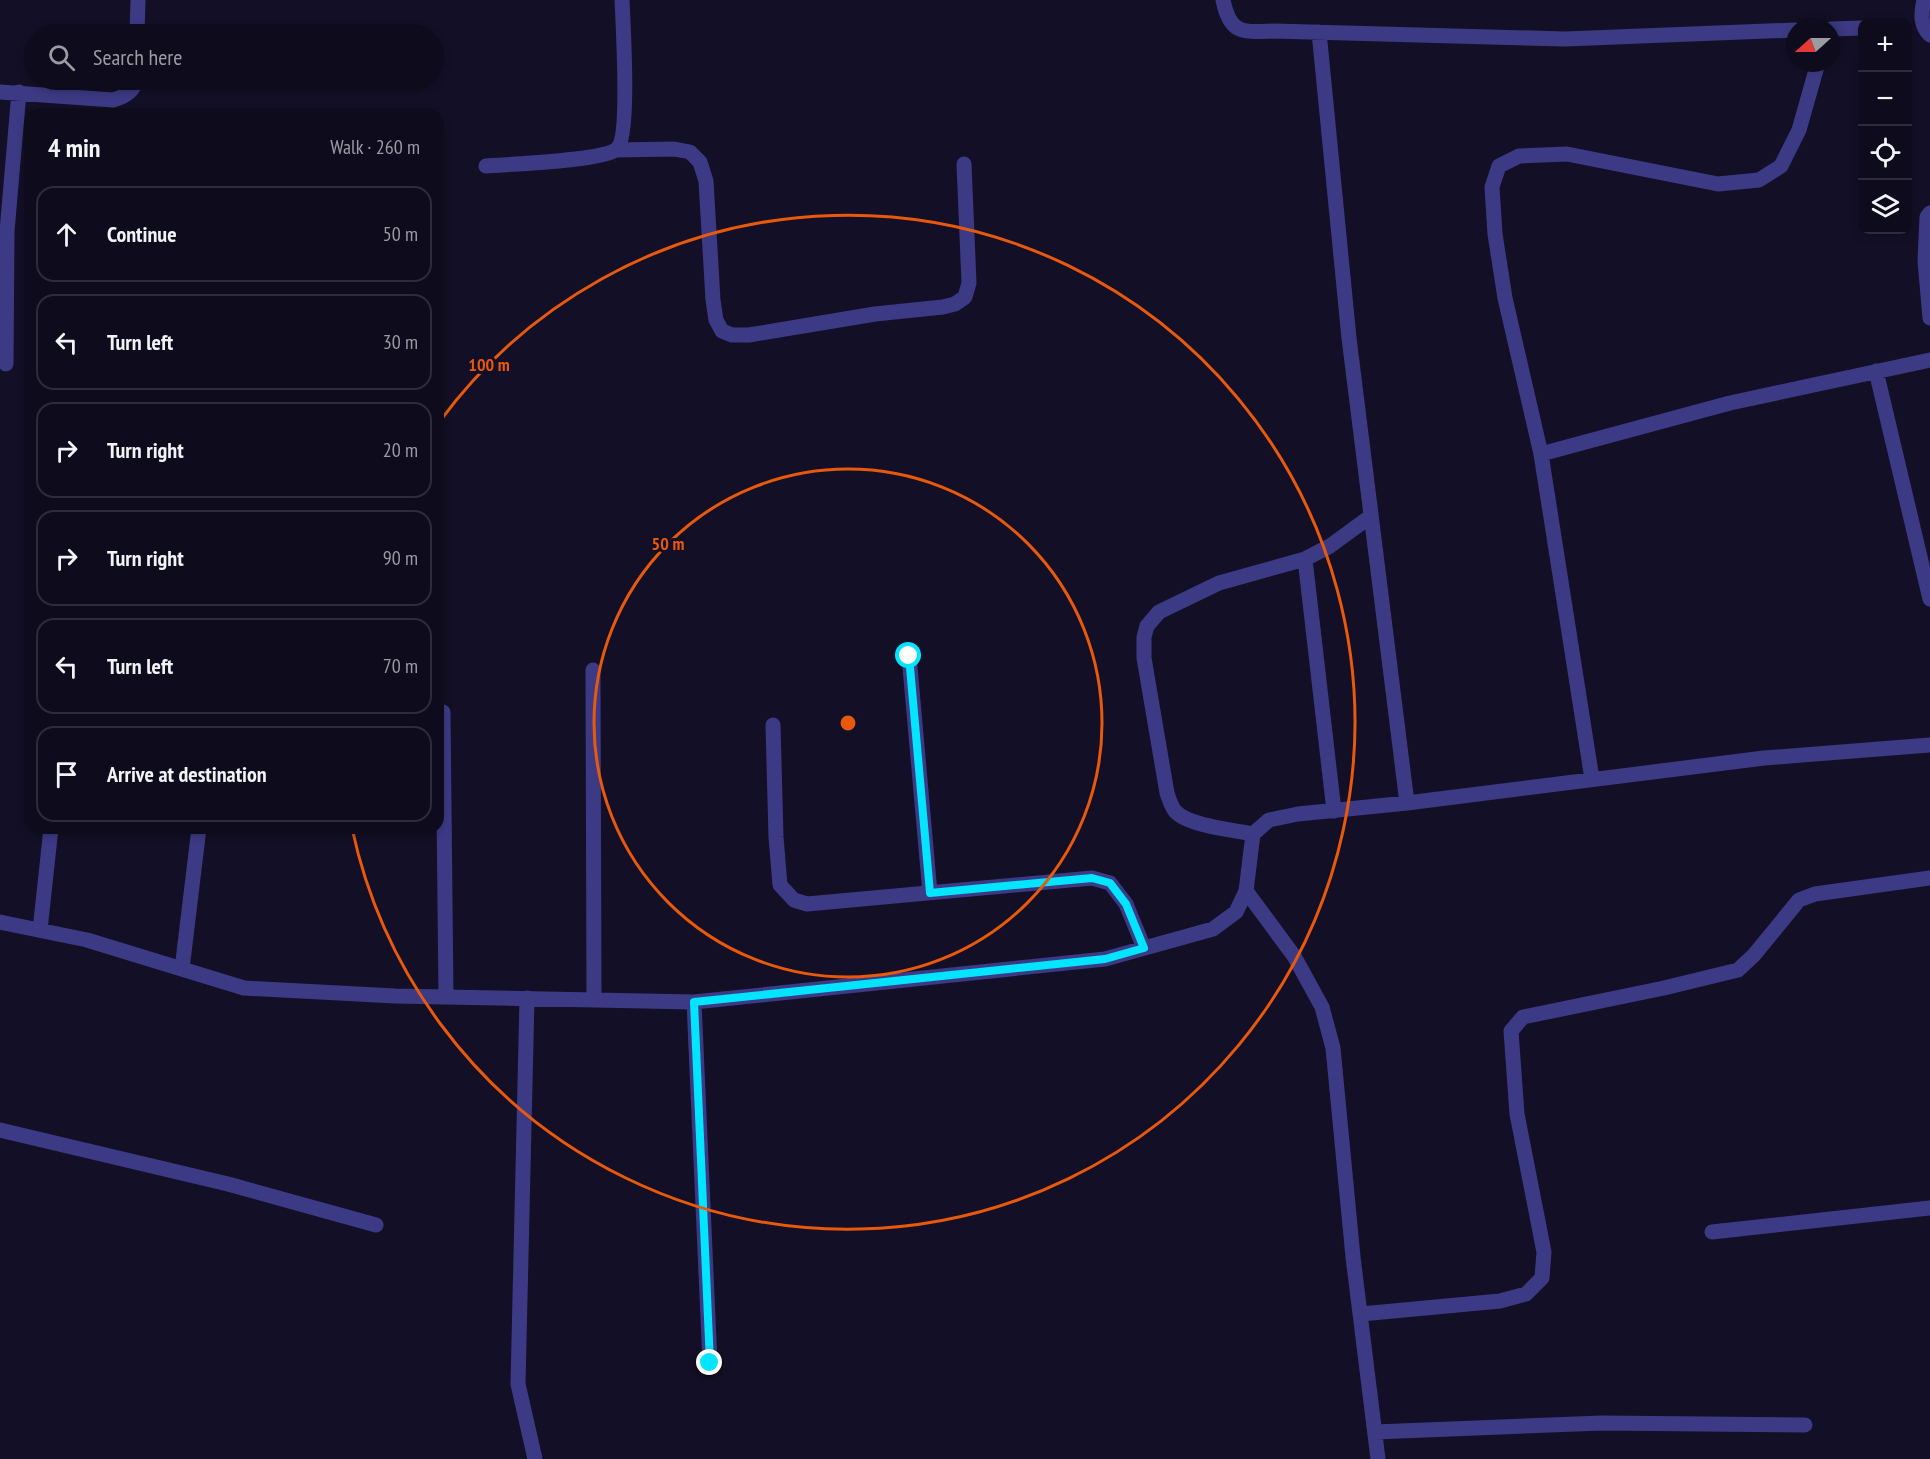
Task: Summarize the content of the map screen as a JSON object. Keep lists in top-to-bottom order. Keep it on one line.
{"north":"left","page":{"map_buttons":["+","−"],"search":"Search here","heading":["4 min","Walk · 260 m"],"list":[["Continue","50 m"],["Turn left","30 m"],["Turn right","20 m"],["Turn right","90 m"],["Turn left","70 m"],"Arrive at destination"]},"rings":["100 m","50 m"]}
